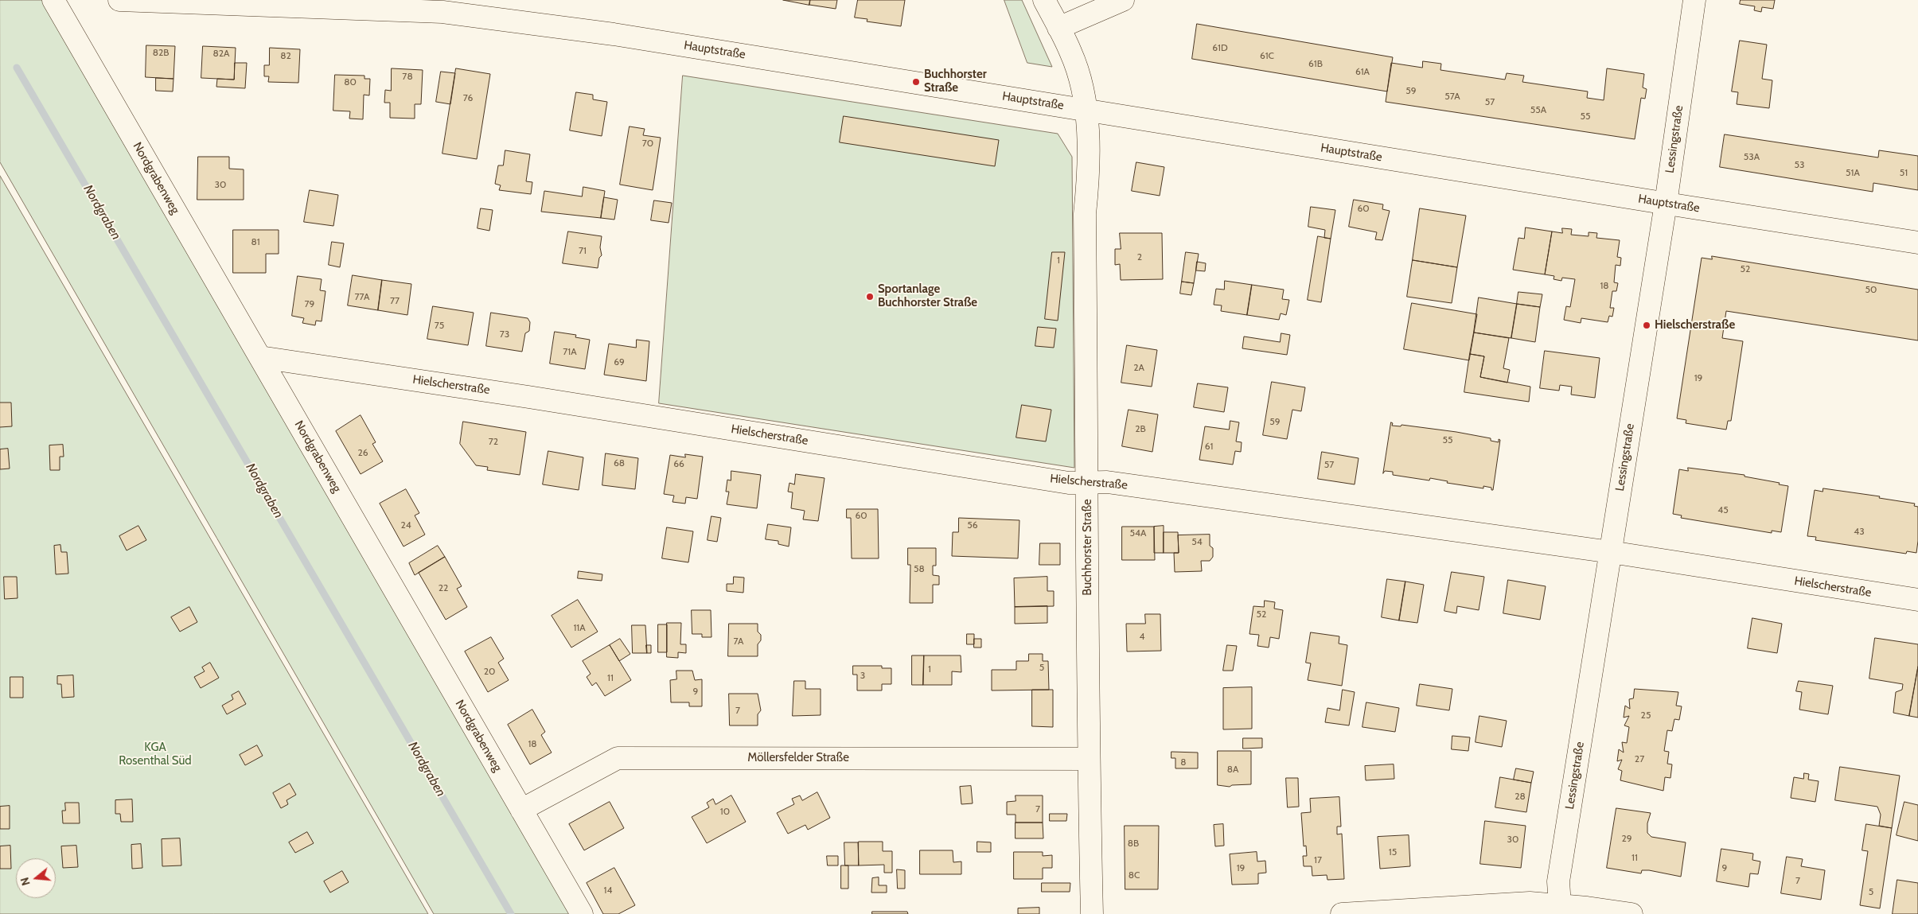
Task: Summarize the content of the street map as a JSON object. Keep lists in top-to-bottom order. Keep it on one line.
{"streets":{"street":["Hauptstraße","Lessingstraße","Nordgrabenweg","Hielscherstraße","Buchhorster Straße","Möllersfelder Straße"]},"crossings":[["Hauptstraße","Lessingstraße"],["Hauptstraße","Buchhorster Straße"],["Lessingstraße","Hielscherstraße"],["Nordgrabenweg","Hielscherstraße"],["Nordgrabenweg","Möllersfelder Straße"],["Hielscherstraße","Buchhorster Straße"],["Buchhorster Straße","Möllersfelder Straße"]],"water":["Nordgraben"],"parks":["KGA Rosenthal Süd"],"places":["Buchhorster Straße","Sportanlage Buchhorster Straße","Hielscherstraße"],"house_numbers":["61D","82B","82A","82","61C","61B","61A","78","80","59","57A","76","57","55A","55","70","53A","53","51A","51","30","60","81","71","2","1","52","18","50","77A","77","79","75","73","71A","69","2A","19","59","2B","55","72","61","26","68","66","57","45","60","24","56","43","54A","54","58","22","52","11A","4","7A","5","1","20","3","11","9","7","25","18","27","8","8A","28","7","10","29","30","8B","15","11","17","19","9","8C","7","14","5"],"north":"left"}
